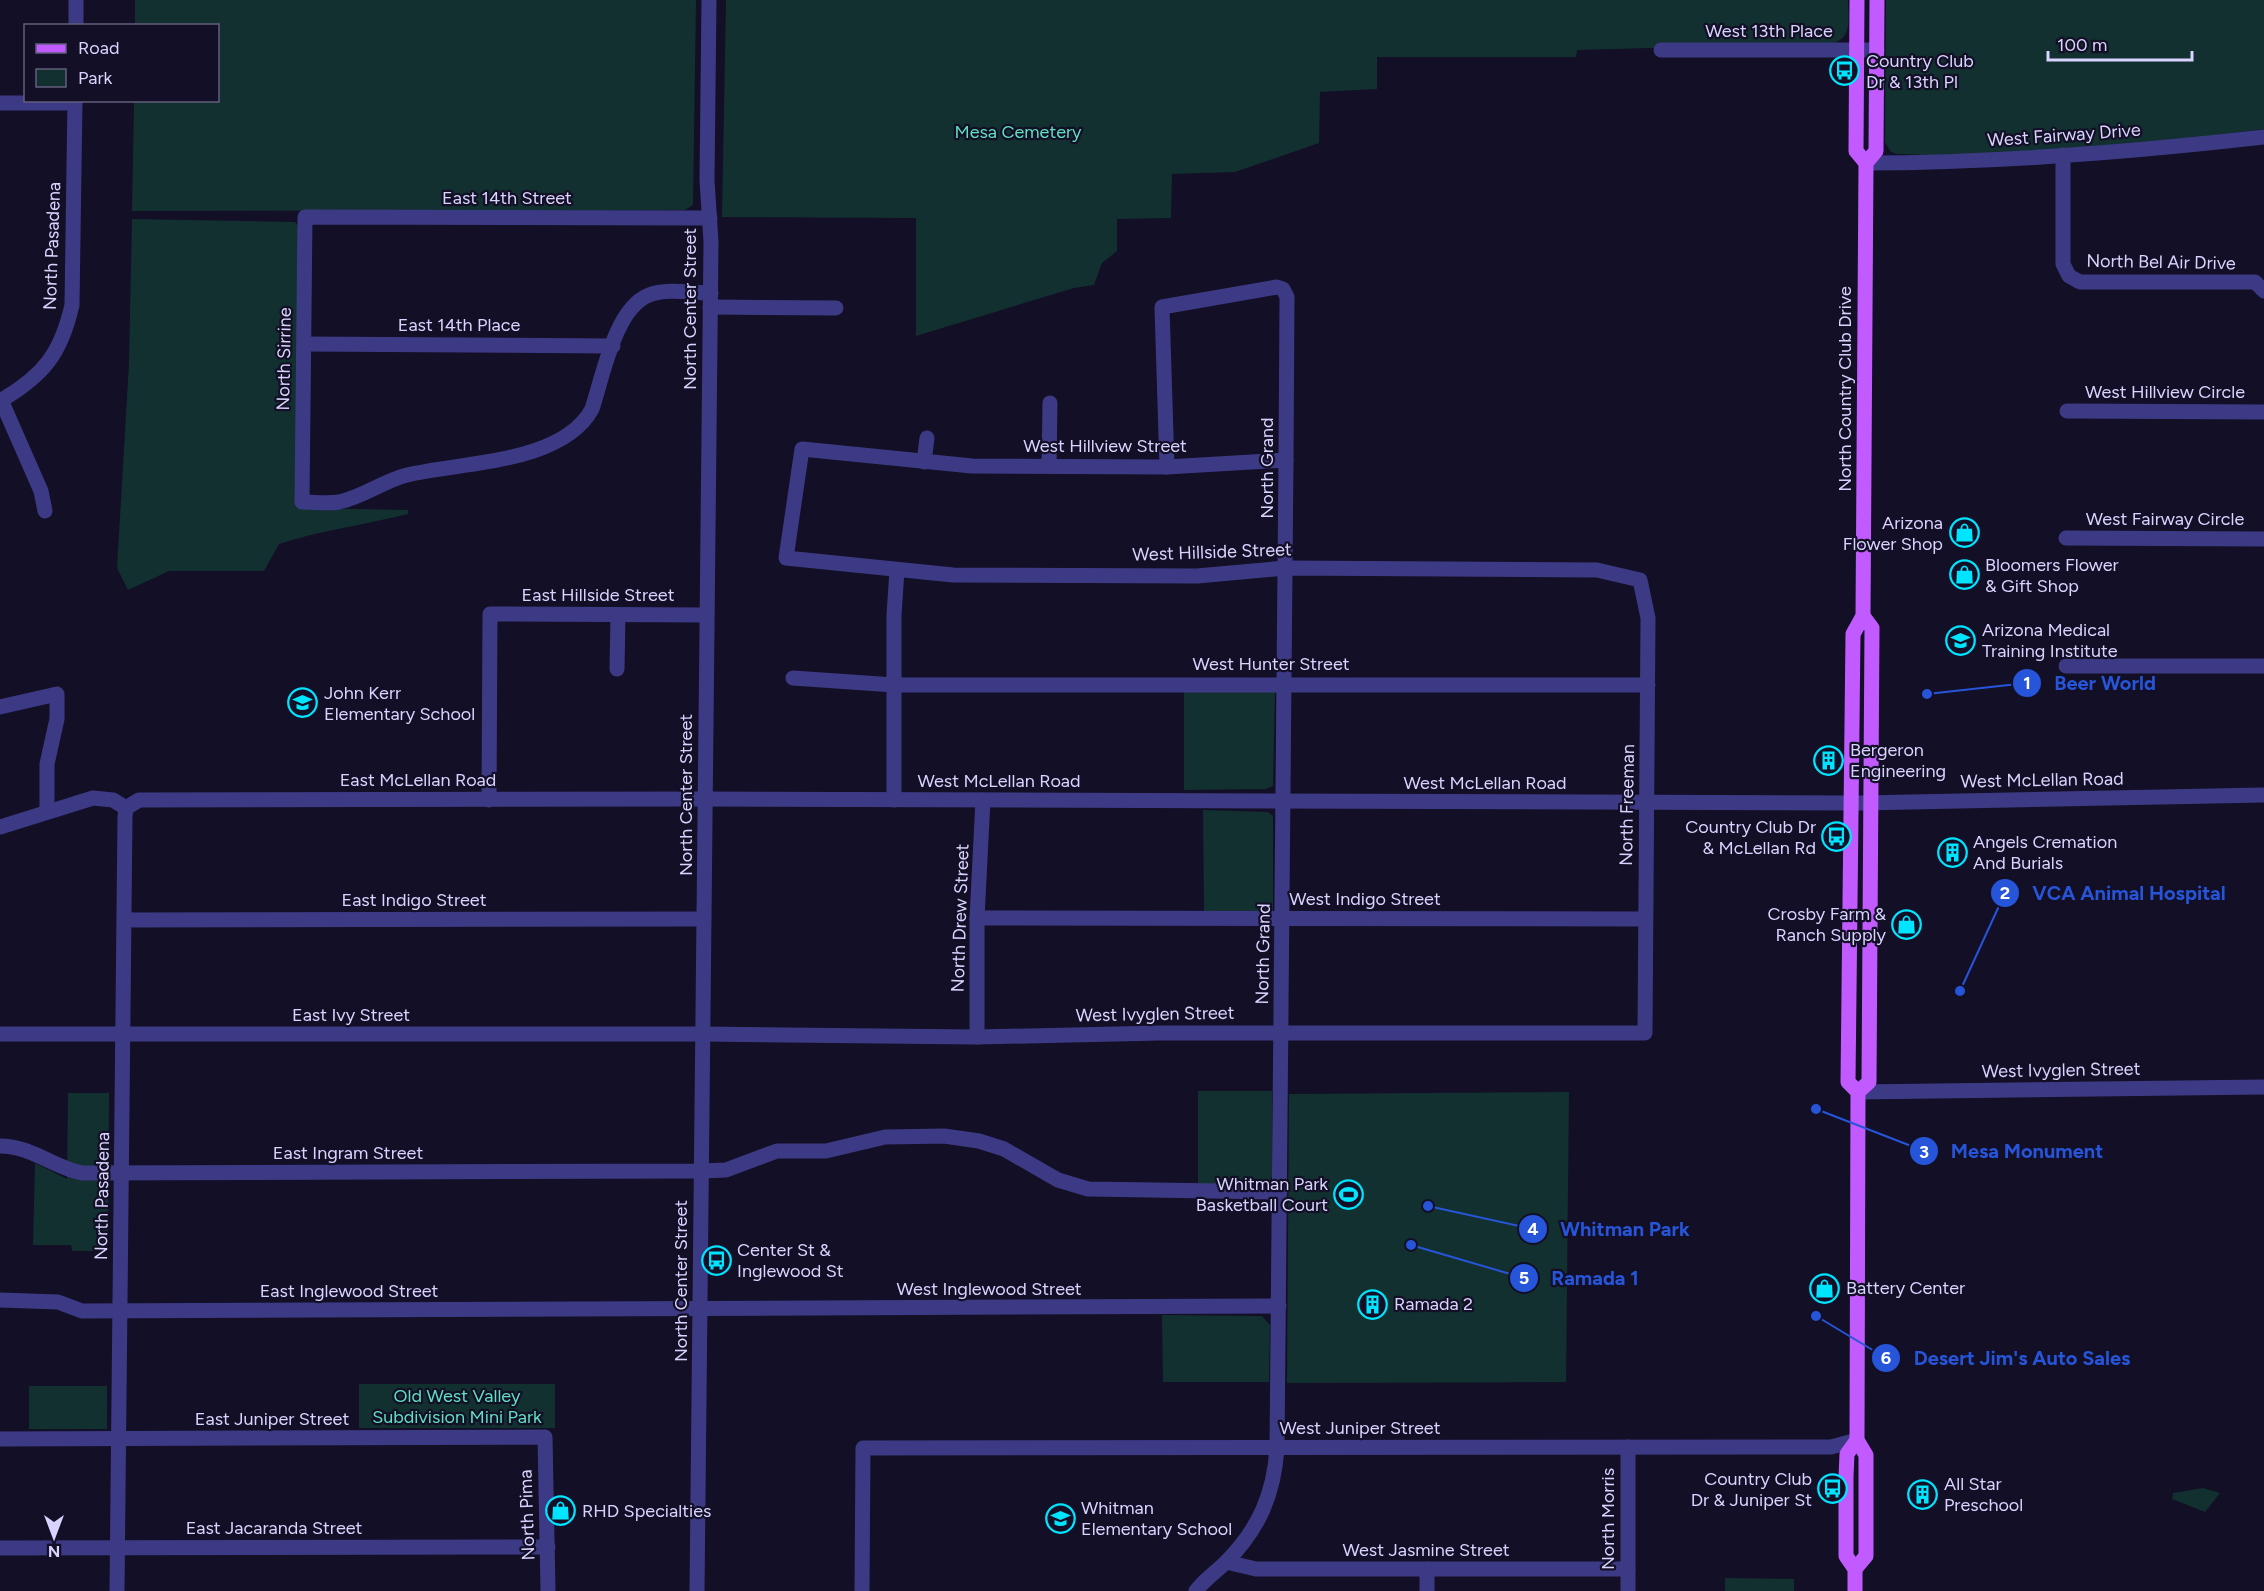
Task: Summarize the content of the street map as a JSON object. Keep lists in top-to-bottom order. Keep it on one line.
{"streets":{"main road":["North Country Club Drive"],"street":["West 13th Place","West Fairway Drive","East 14th Street","North Pasadena","North Bel Air Drive","North Center Street","East 14th Place","North Sirrine","West Hillview Circle","West Hillview Street","North Grand","West Fairway Circle","West Hillside Street","East Hillside Street","West Hunter Street","East McLellan Road","West McLellan Road","North Freeman","West Indigo Street","East Indigo Street","North Drew Street","West Ivyglen Street","East Ivy Street","East Ingram Street","West Inglewood Street","East Inglewood Street","East Juniper Street","West Juniper Street","North Pima","North Morris","East Jacaranda Street","West Jasmine Street"]},"crossings":[["West 13th Place","North Country Club Drive"],["West Fairway Drive","North Bel Air Drive"],["West Fairway Drive","North Country Club Drive"],["East 14th Street","North Center Street"],["East 14th Street","North Sirrine"],["North Pasadena","East McLellan Road"],["North Pasadena","East Indigo Street"],["North Pasadena","East Ivy Street"],["North Pasadena","East Ingram Street"],["North Pasadena","East Inglewood Street"],["North Pasadena","East Juniper Street"],["North Pasadena","East Jacaranda Street"],["North Center Street","East Hillside Street"],["North Center Street","East McLellan Road"],["North Center Street","West McLellan Road"],["North Center Street","East Indigo Street"],["North Center Street","West Ivyglen Street"],["North Center Street","East Ivy Street"],["North Center Street","East Ingram Street"],["North Center Street","West Inglewood Street"],["North Center Street","East Inglewood Street"],["East 14th Place","North Sirrine"],["North Country Club Drive","West McLellan Road"],["North Country Club Drive","West Ivyglen Street"],["North Country Club Drive","West Juniper Street"],["West Hillview Street","North Grand"],["West Hillview Street","West Hillside Street"],["North Grand","West Hillside Street"],["North Grand","West Hunter Street"],["North Grand","West McLellan Road"],["North Grand","West Indigo Street"],["North Grand","West Ivyglen Street"],["North Grand","East Ingram Street"],["North Grand","West Inglewood Street"],["North Grand","West Juniper Street"],["North Grand","West Jasmine Street"],["West Hillside Street","North Freeman"],["East Hillside Street","East McLellan Road"],["West Hunter Street","North Freeman"],["East McLellan Road","West McLellan Road"],["West McLellan Road","North Freeman"],["West McLellan Road","North Drew Street"],["North Freeman","West Indigo Street"],["North Freeman","West Ivyglen Street"],["West Indigo Street","North Drew Street"],["North Drew Street","West Ivyglen Street"],["West Ivyglen Street","East Ivy Street"],["West Inglewood Street","East Inglewood Street"],["East Juniper Street","North Pima"],["West Juniper Street","North Morris"],["North Pima","East Jacaranda Street"],["North Morris","West Jasmine Street"]],"parks":["Mesa Cemetery","Old West Valley Subdivision Mini Park"],"places":{"bus stop":["Country Club Dr & 13th Pl","Country Club Dr & McLellan Rd","Center St & Inglewood St","Country Club Dr & Juniper St"],"shop":["Arizona Flower Shop","Bloomers Flower & Gift Shop","Crosby Farm & Ranch Supply","Battery Center","RHD Specialties"],"school or university":["Arizona Medical Training Institute","John Kerr Elementary School","Whitman Elementary School"],"other":["Beer World","VCA Animal Hospital","Mesa Monument","Whitman Park","Ramada 1","Desert Jim's Auto Sales"],"building":["Bergeron Engineering","Angels Cremation And Burials","Ramada 2","All Star Preschool"],"sports":["Whitman Park Basketball Court"]},"legend":["Road","Park"],"scale_bar":"100 m","north":"bottom"}
